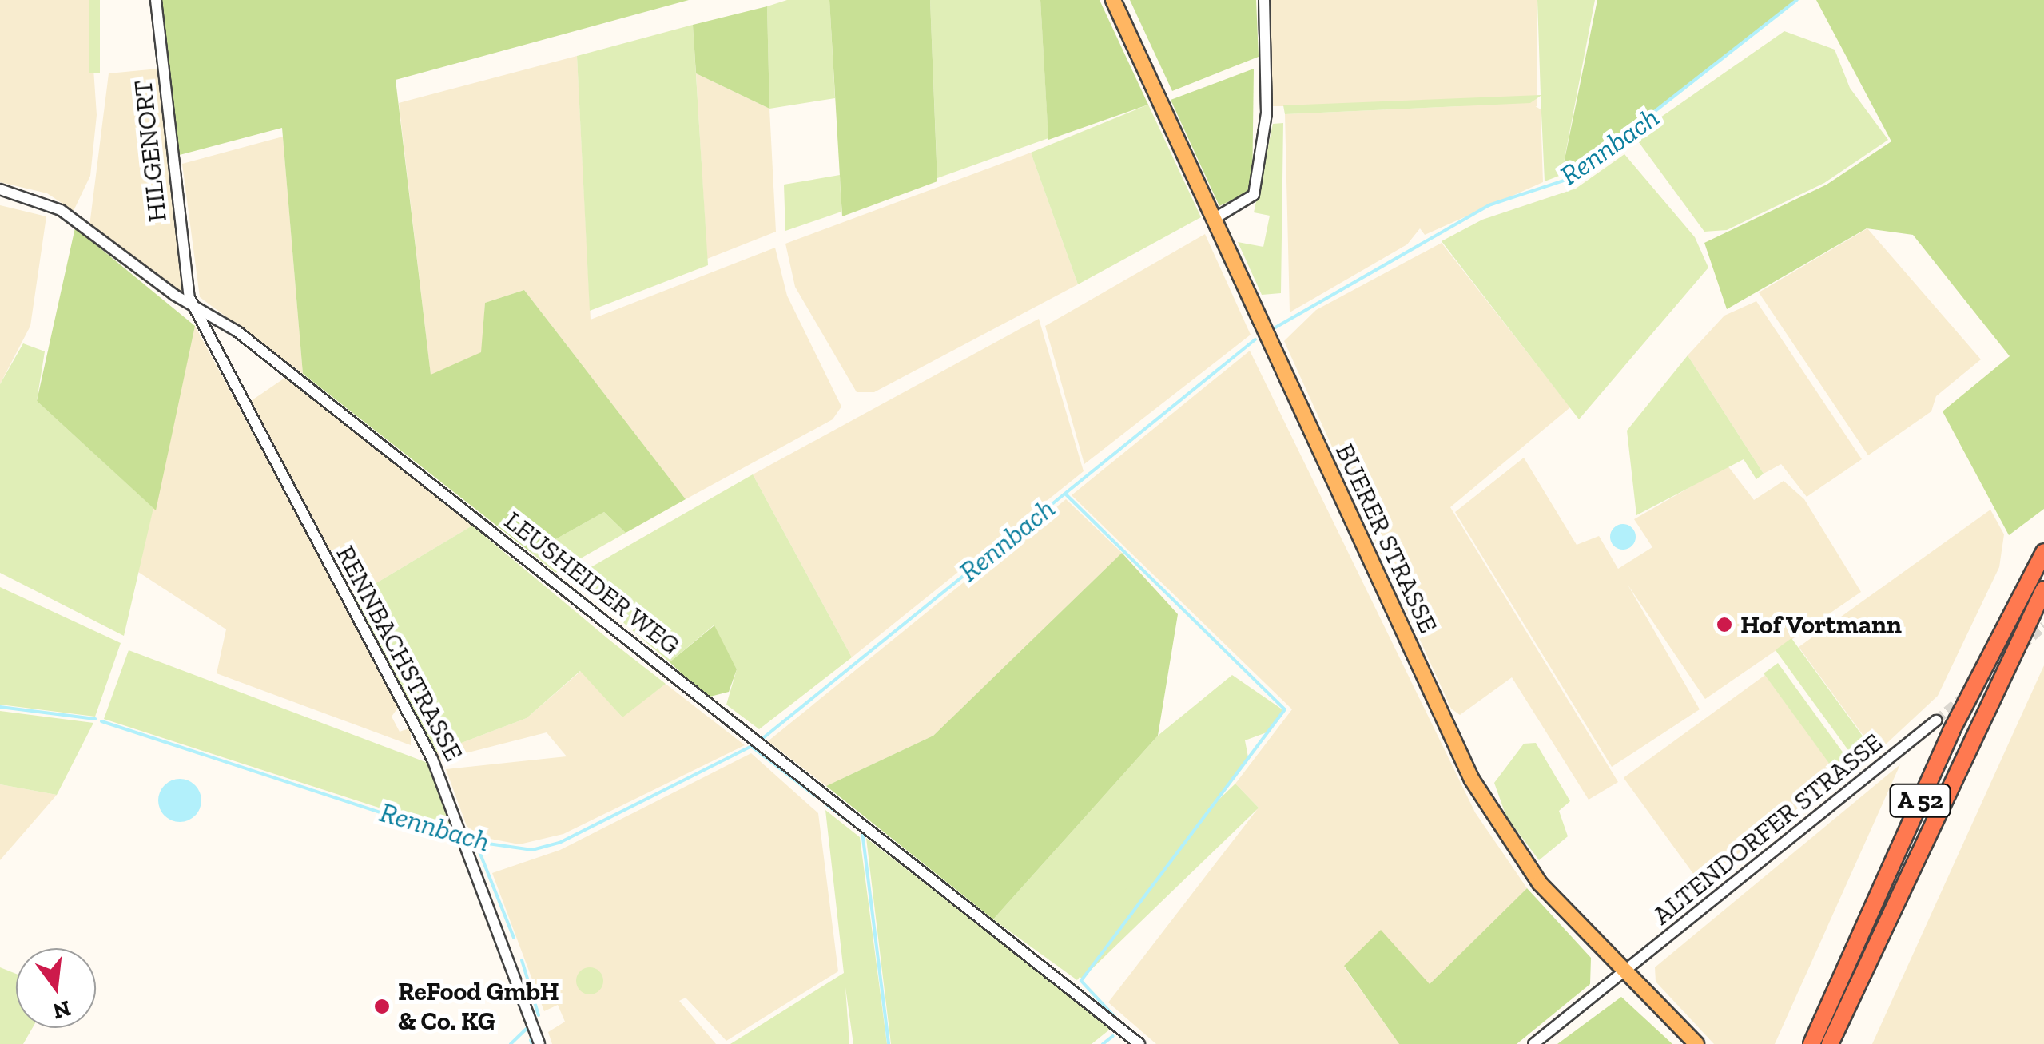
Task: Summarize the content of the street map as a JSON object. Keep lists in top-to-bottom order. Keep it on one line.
{"streets":{"highway":["A 52"],"main road":["BUERER STRASSE"],"street":["HILGENORT","LEUSHEIDER WEG","RENNBACHSTRASSE","ALTENDORFER STRASSE"]},"crossings":[["HILGENORT","LEUSHEIDER WEG"],["HILGENORT","RENNBACHSTRASSE"],["BUERER STRASSE","ALTENDORFER STRASSE"],["LEUSHEIDER WEG","RENNBACHSTRASSE"]],"water":["Rennbach"],"places":["Hof Vortmann","ReFood GmbH & Co. KG"],"north":"bottom"}
